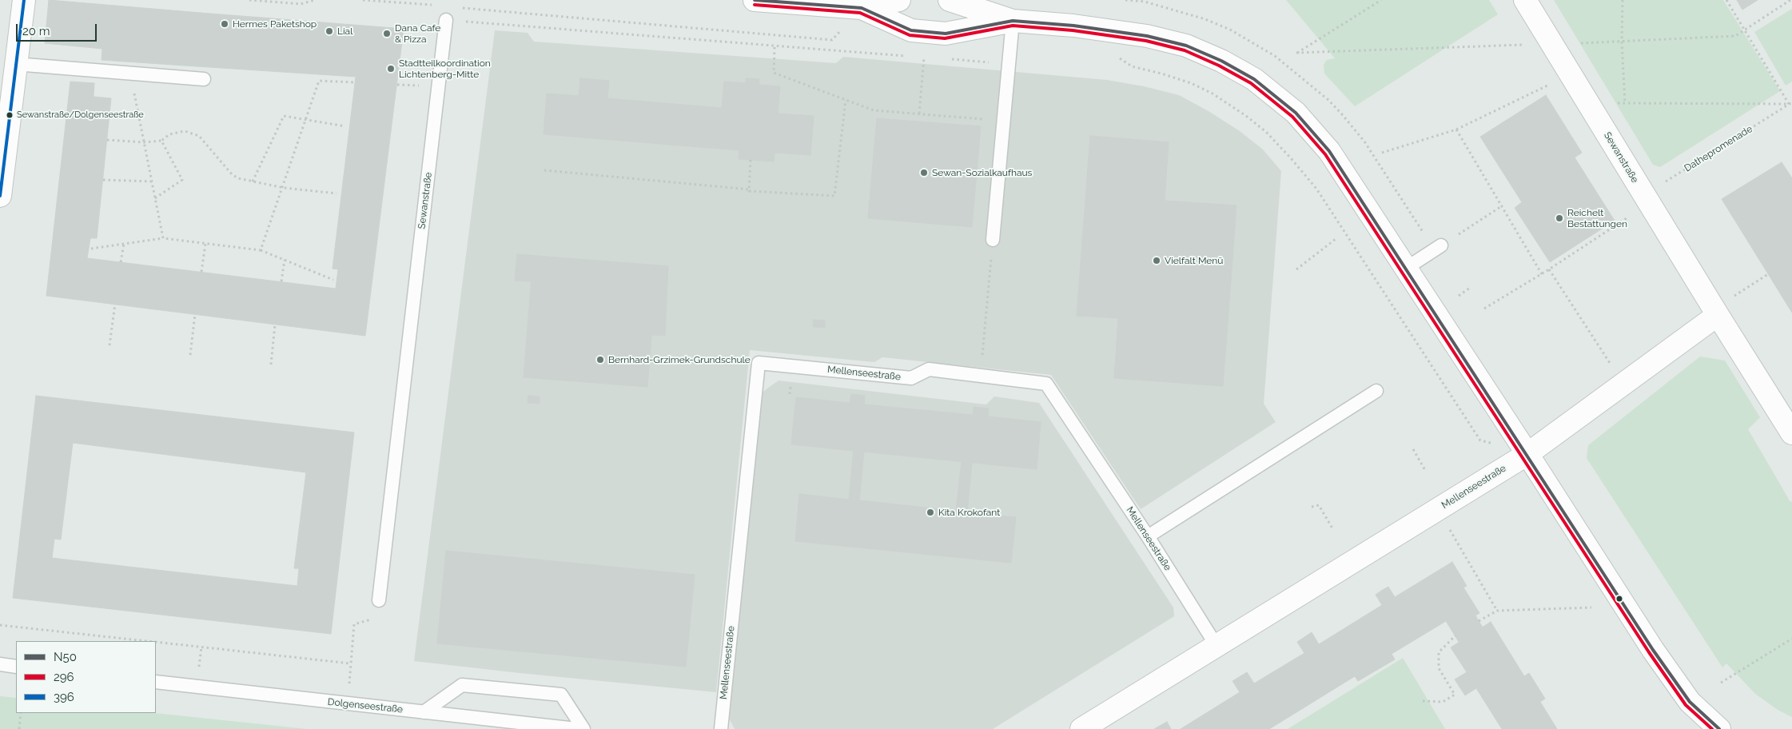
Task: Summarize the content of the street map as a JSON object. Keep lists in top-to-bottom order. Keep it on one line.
{"streets":{"street":["Sewanstraße","Mellenseestraße"],"lane":["Dolgenseestraße"],"path":["Dathepromenade"]},"crossings":[["Dathepromenade","Sewanstraße"]],"places":["Hermes Paketshop","Lial","Dana Cafe & Pizza","Stadtteilkoordination Lichtenberg-Mitte","Sewanstraße/Dolgenseestraße","Sewan-Sozialkaufhaus","Reichelt Bestattungen","Vielfalt Menü","Bernhard-Grzimek-Grundschule","Kita Krokofant"],"lines":["transit line N50","transit line 396","transit line 296"],"legend":["N50","296","396"],"scale_bar":"20 m"}
